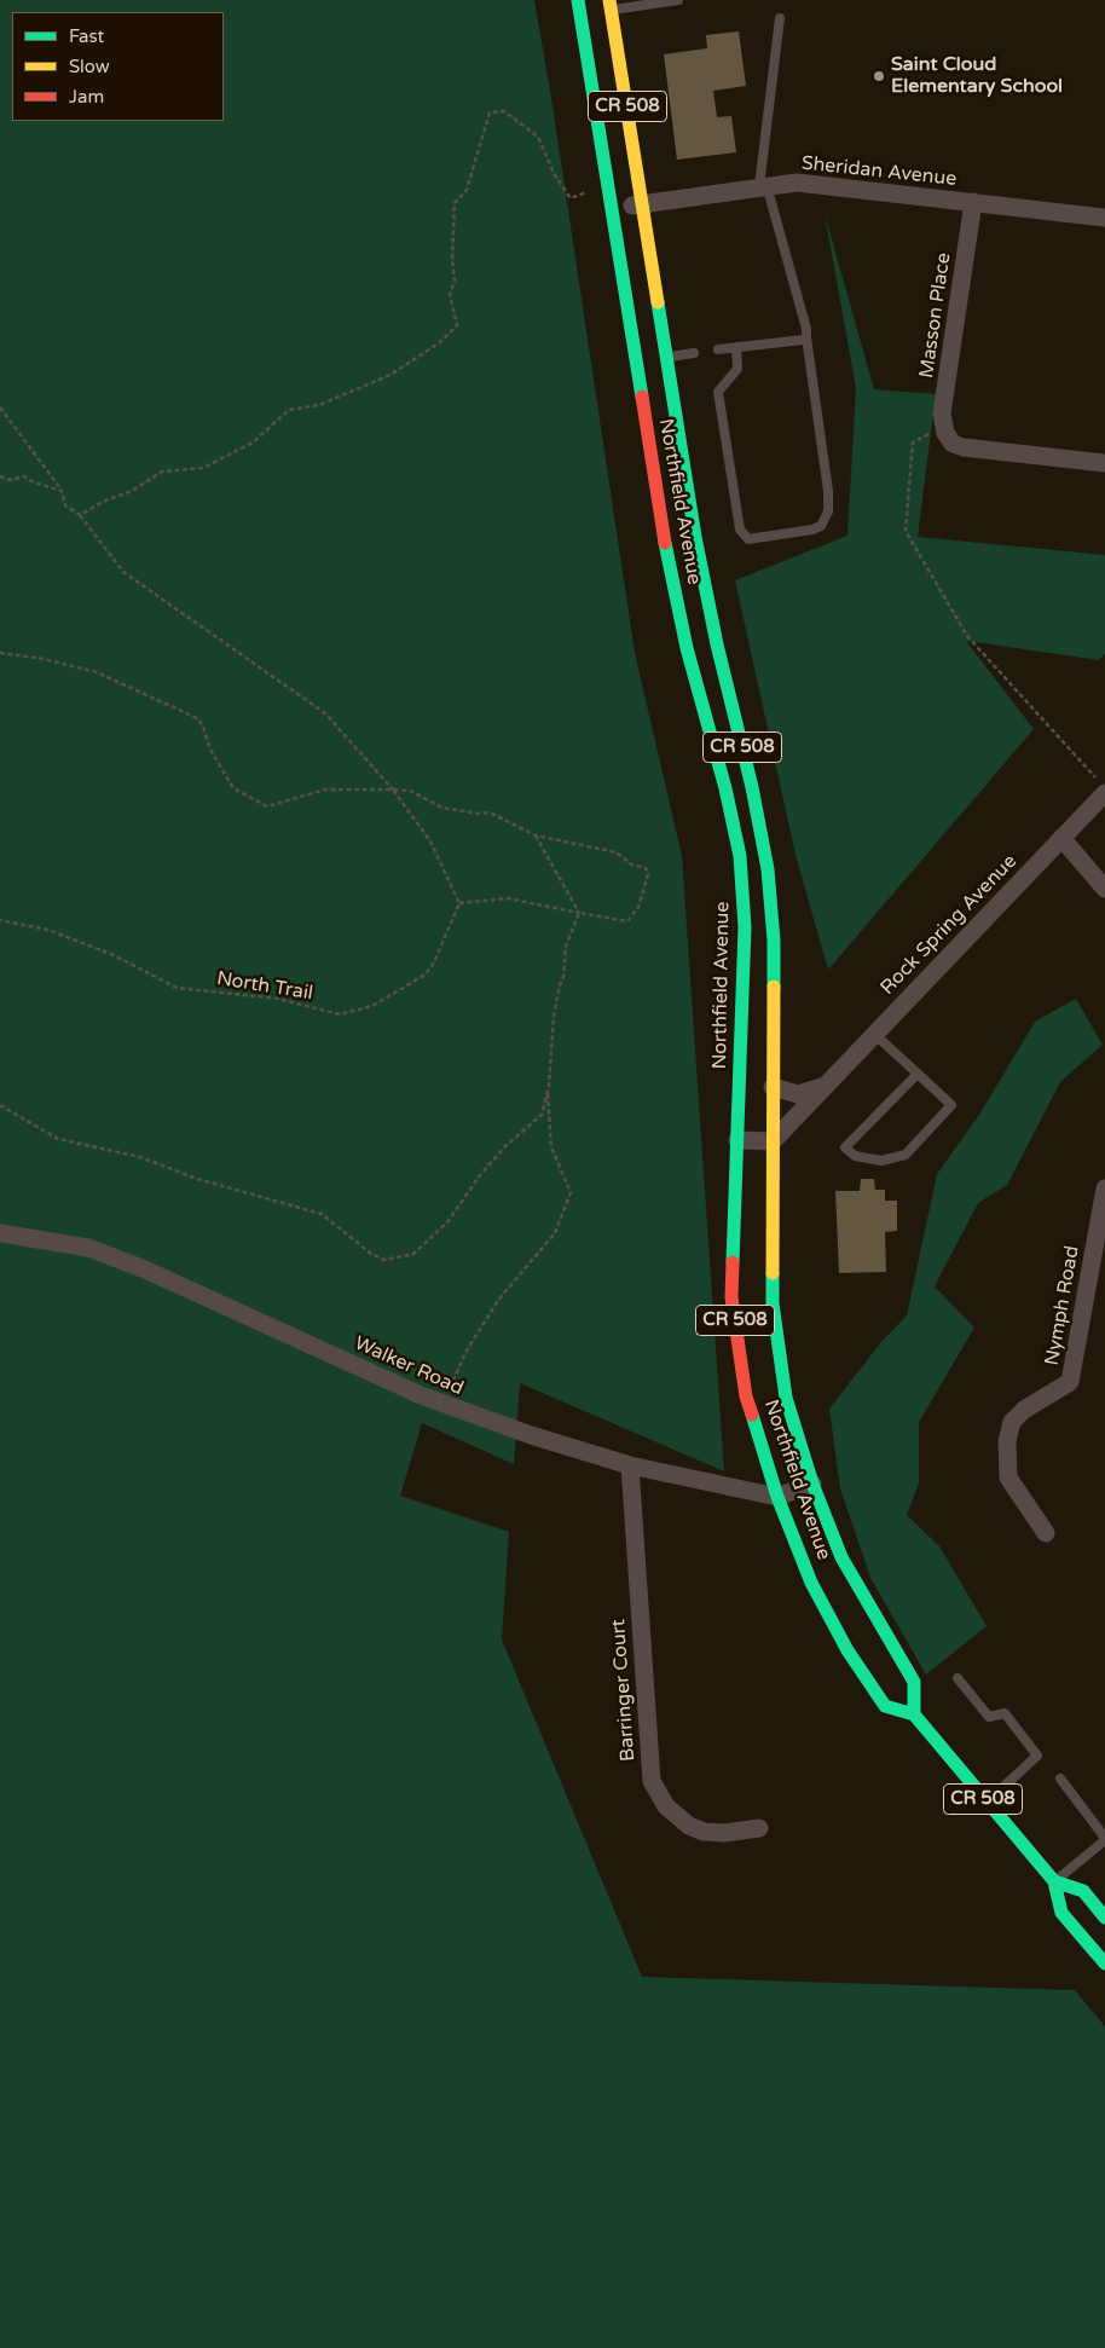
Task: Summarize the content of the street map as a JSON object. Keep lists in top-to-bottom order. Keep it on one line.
{"streets":{"main road":["CR 508","Northfield Avenue"],"street":["Sheridan Avenue","Masson Place","Rock Spring Avenue","Nymph Road","Walker Road","Barringer Court"],"path":["North Trail"]},"crossings":[["CR 508","Northfield Avenue"],["Sheridan Avenue","Masson Place"],["Sheridan Avenue","Northfield Avenue"],["Northfield Avenue","Rock Spring Avenue"],["Northfield Avenue","Walker Road"],["Walker Road","Barringer Court"]],"places":["Saint Cloud Elementary School"],"legend":["Fast","Slow","Jam"]}
